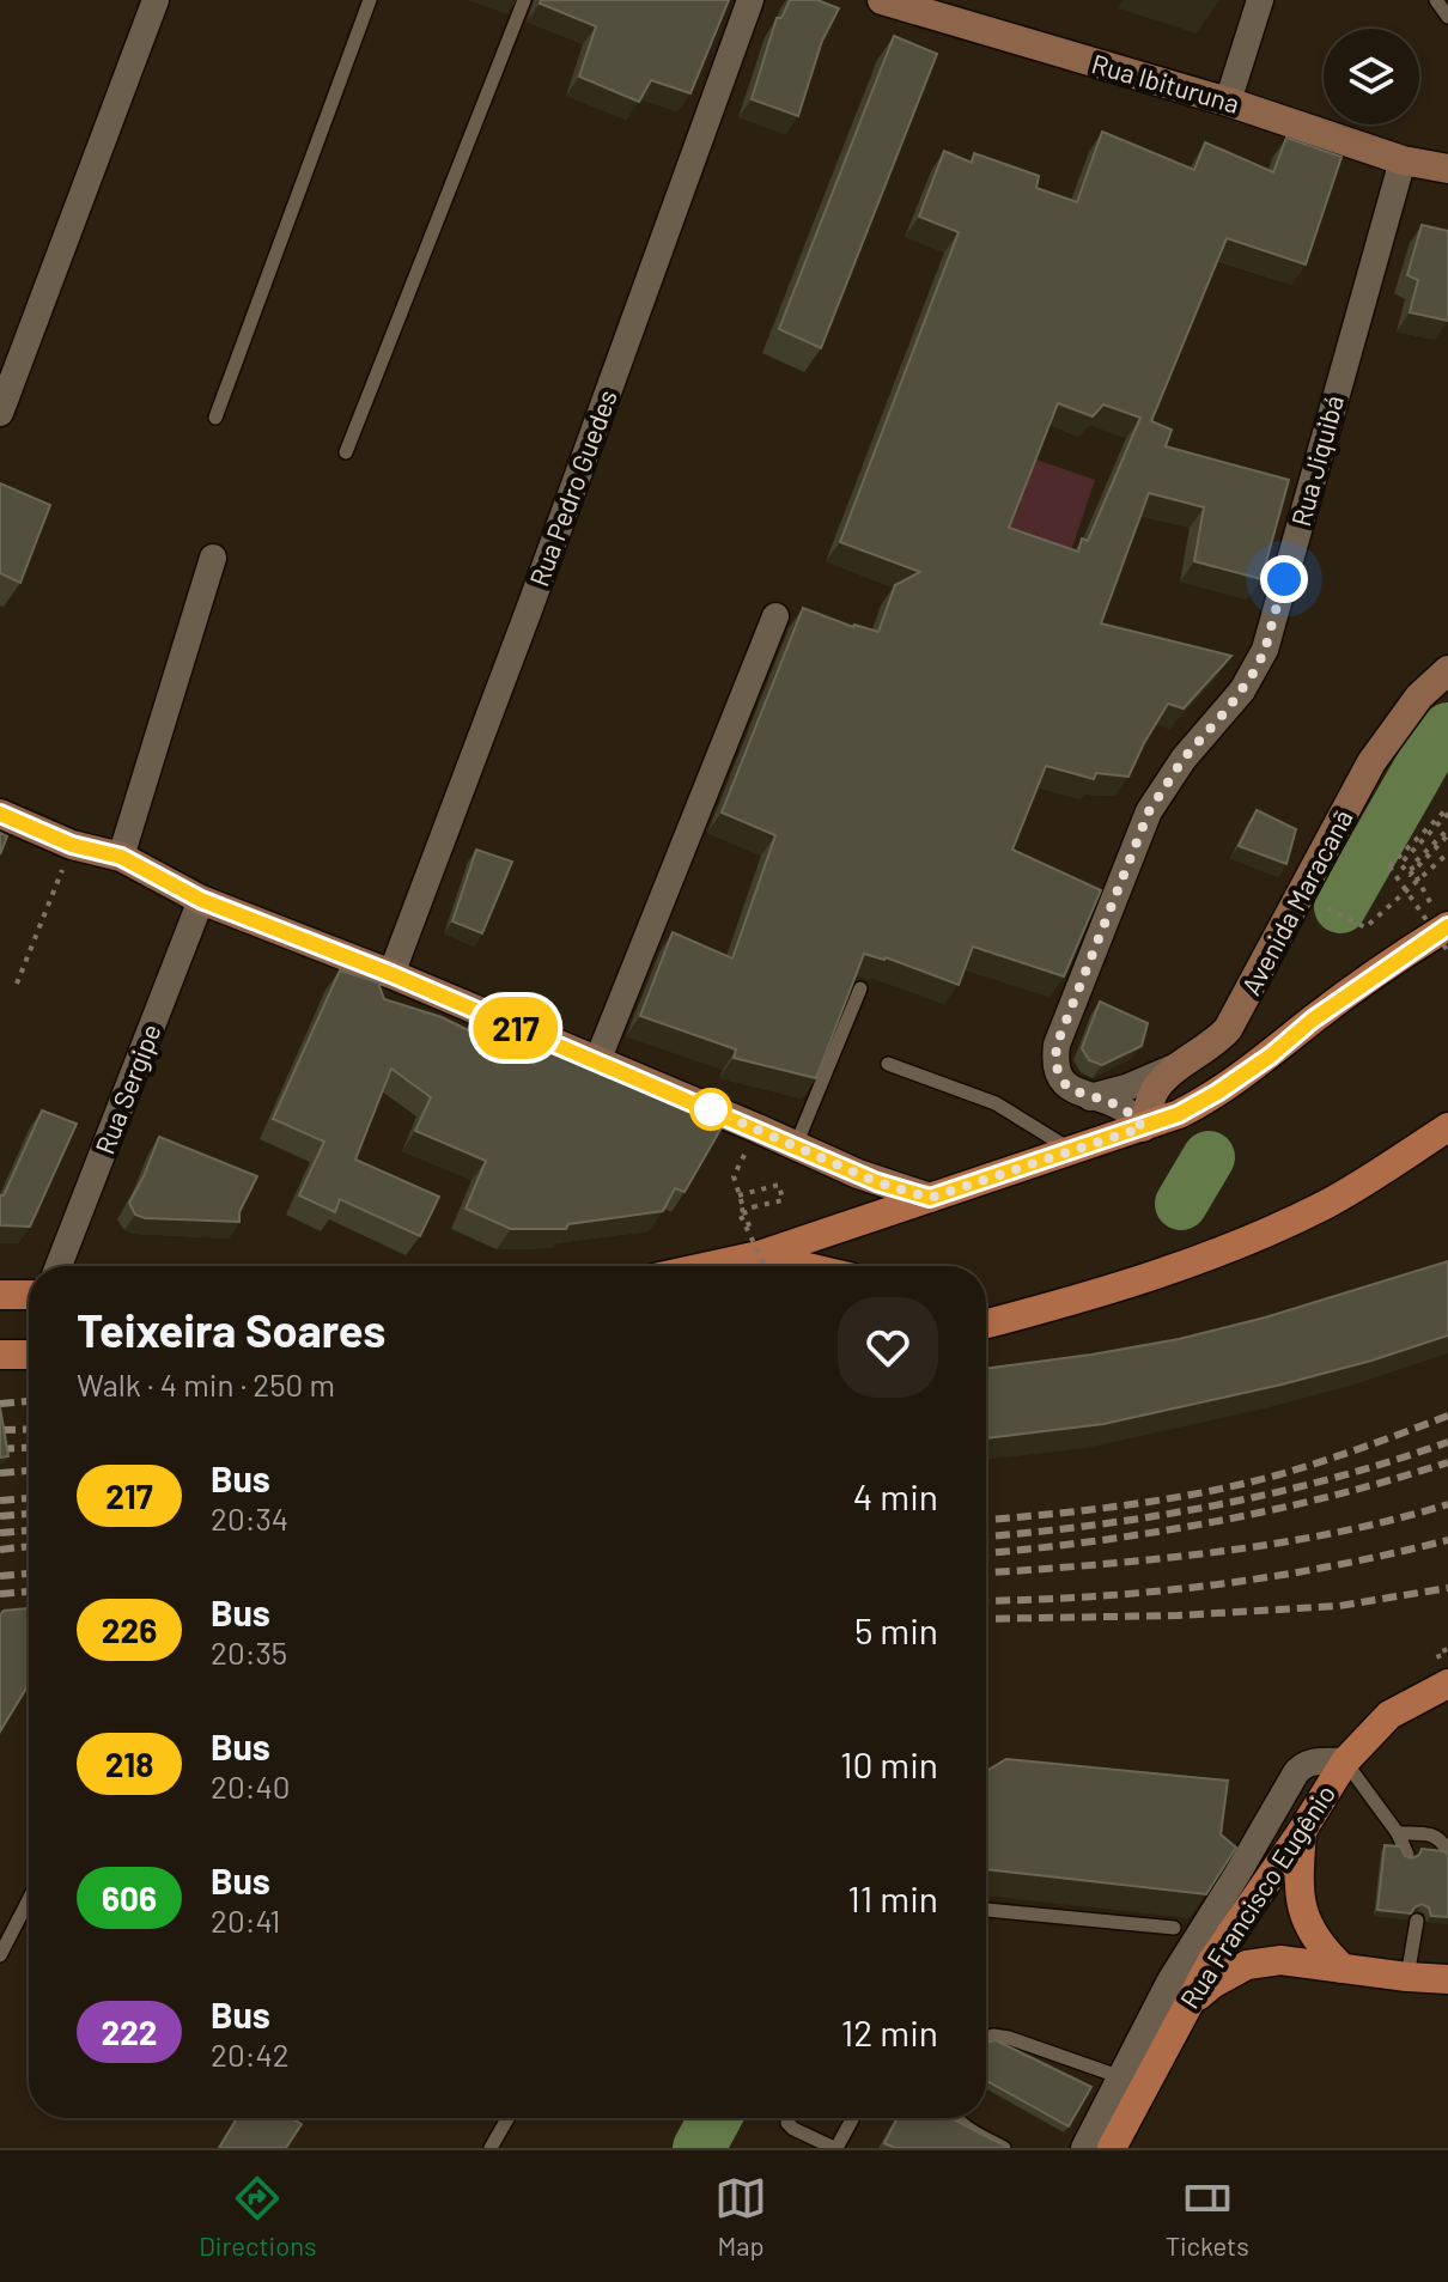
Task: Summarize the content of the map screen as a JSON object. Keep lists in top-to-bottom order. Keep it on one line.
{"streets":{"main road":["Rua Francisco Eugênio"],"street":["Rua Ibituruna","Rua Jiquibá","Rua Pedro Guedes","Avenida Maracanã","Rua Sergipe"]},"crossings":[["Rua Ibituruna","Rua Jiquibá"],["Rua Jiquibá","Avenida Maracanã"]],"lines":["bus line 217"],"page":{"on_map":"217","heading":["Teixeira Soares","Walk · 4 min · 250 m"],"list":[{"mark":"217","name":"Bus","note":"20:34","value":"4 min"},{"mark":"226","name":"Bus","note":"20:35","value":"5 min"},{"mark":"218","name":"Bus","note":"20:40","value":"10 min"},{"mark":"606","name":"Bus","note":"20:41","value":"11 min"},{"mark":"222","name":"Bus","note":"20:42","value":"12 min"}],"tabs":["Directions","Map","Tickets"]}}
